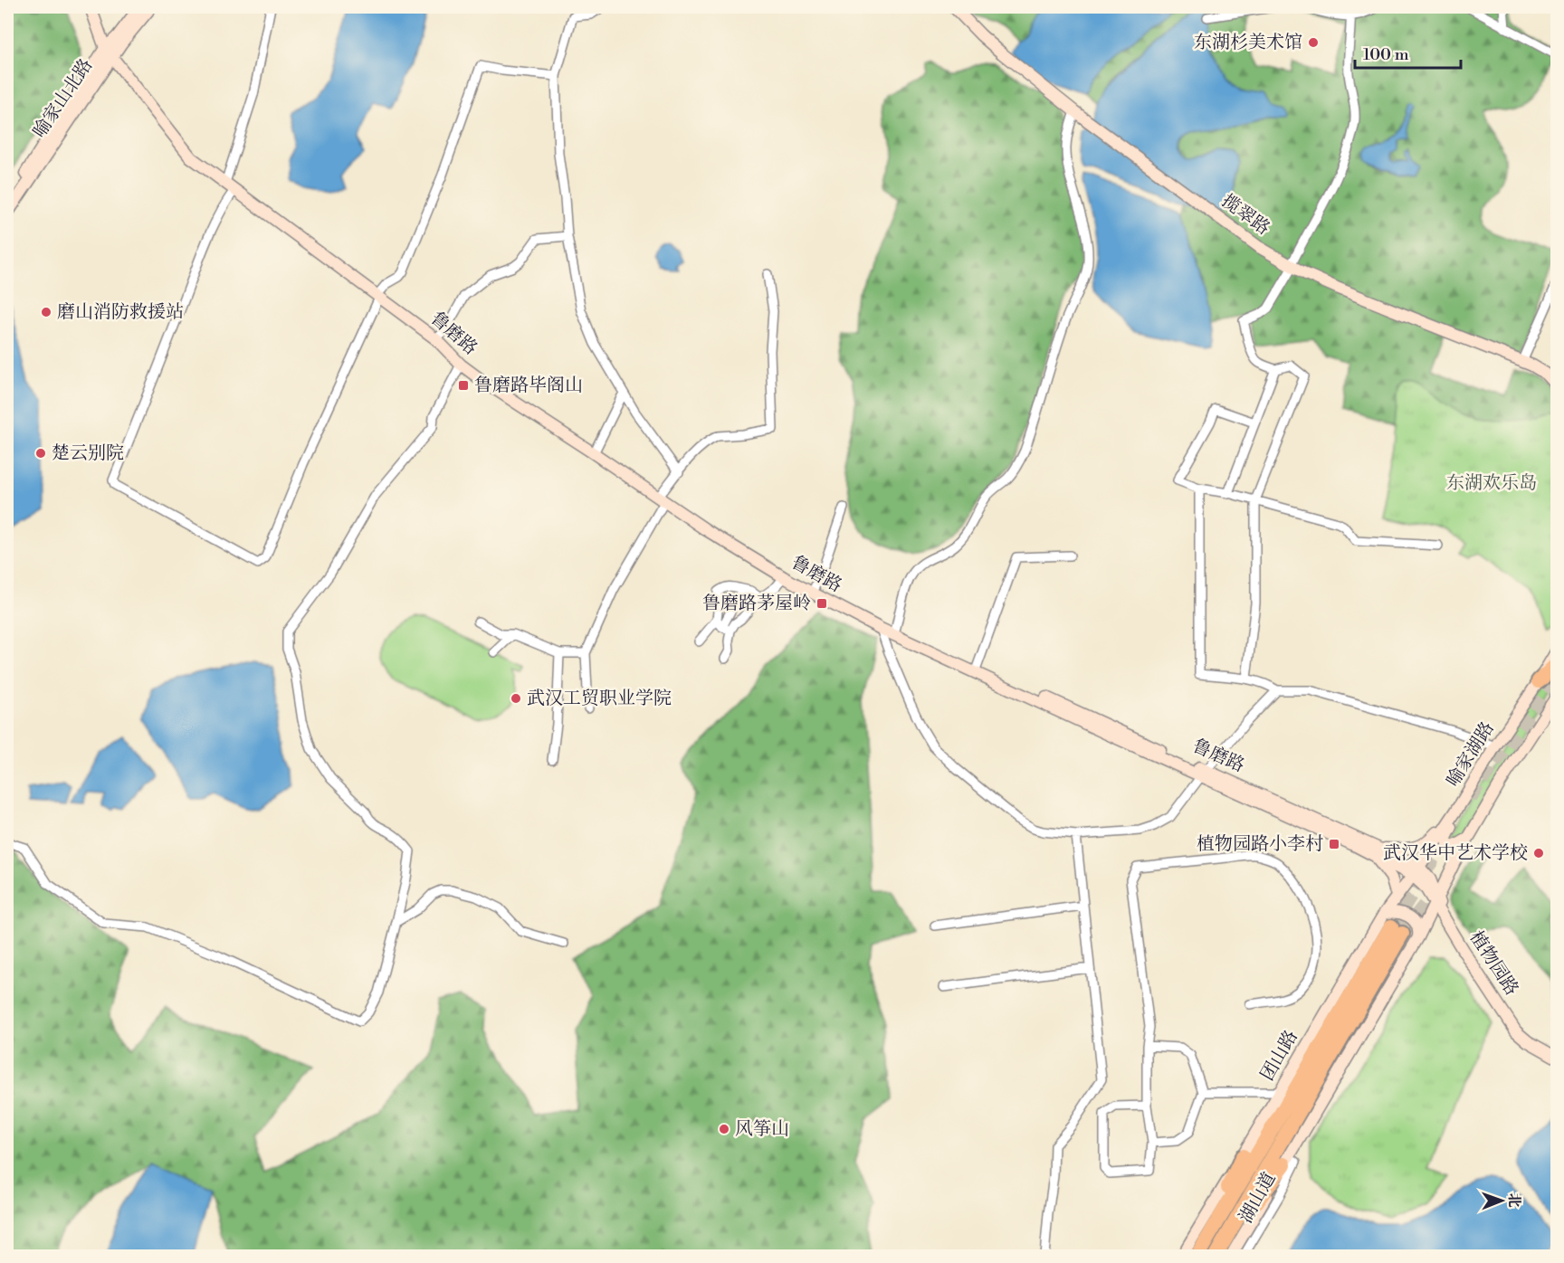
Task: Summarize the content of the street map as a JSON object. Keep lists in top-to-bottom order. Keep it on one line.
{"streets":{"highway":["团山路"],"street":["喻家山北路","揽翠路","鲁磨路","喻家湖路","植物园路","湖山道"]},"crossings":[["喻家山北路","鲁磨路"],["鲁磨路","喻家湖路"],["鲁磨路","植物园路"],["鲁磨路","团山路"],["喻家湖路","植物园路"],["喻家湖路","团山路"],["植物园路","团山路"]],"parks":["东湖欢乐岛"],"places":{"other":["东湖杉美术馆","磨山消防救援站","楚云别院","武汉工贸职业学院","武汉华中艺术学校","风筝山"],"transit":["鲁磨路毕阁山","鲁磨路茅屋岭","植物园路小李村"]},"scale_bar":"100 m","north":"right"}
